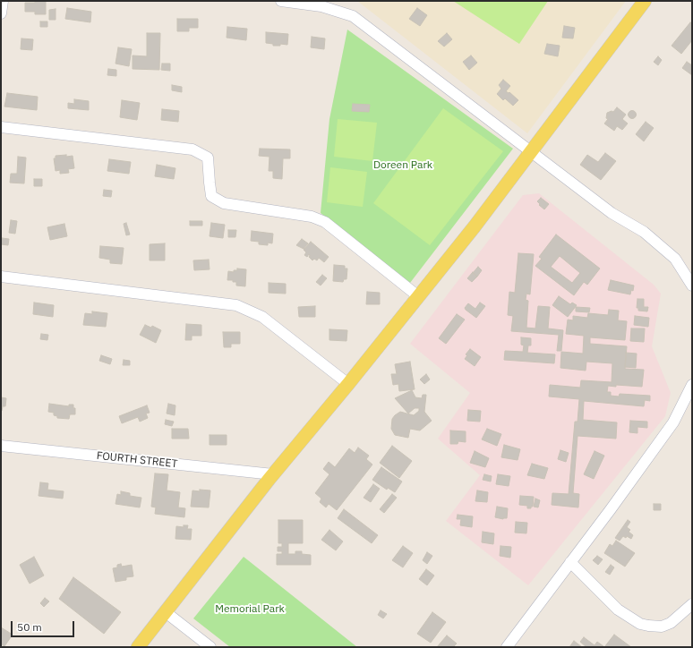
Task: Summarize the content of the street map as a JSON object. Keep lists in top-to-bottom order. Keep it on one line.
{"streets":{"street":["FOURTH STREET"]},"parks":["Doreen Park","Memorial Park"],"scale_bar":"50 m"}
